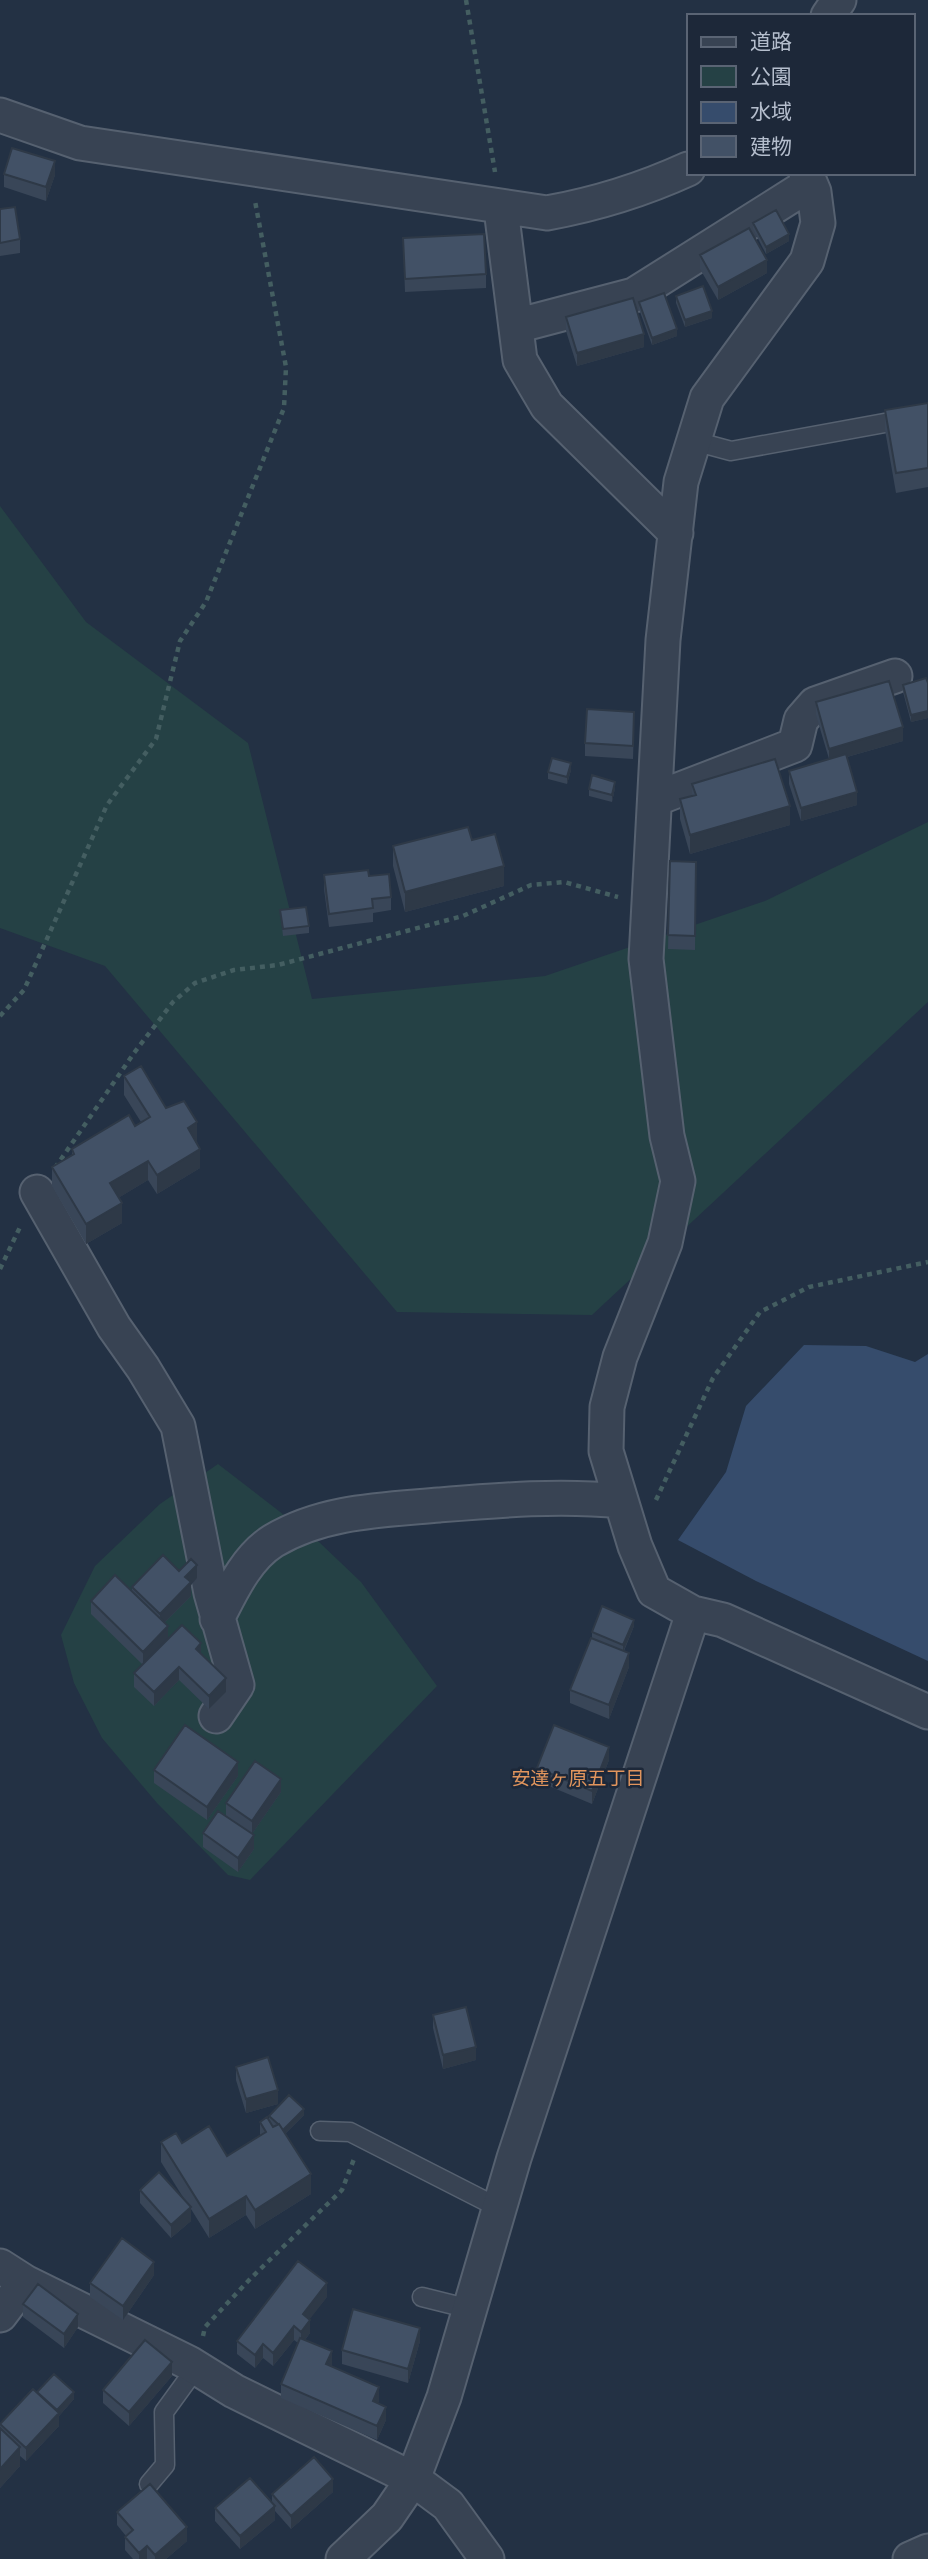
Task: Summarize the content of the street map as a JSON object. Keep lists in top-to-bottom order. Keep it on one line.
{"districts":["安達ヶ原五丁目"],"legend":["道路","公園","水域","建物"]}
